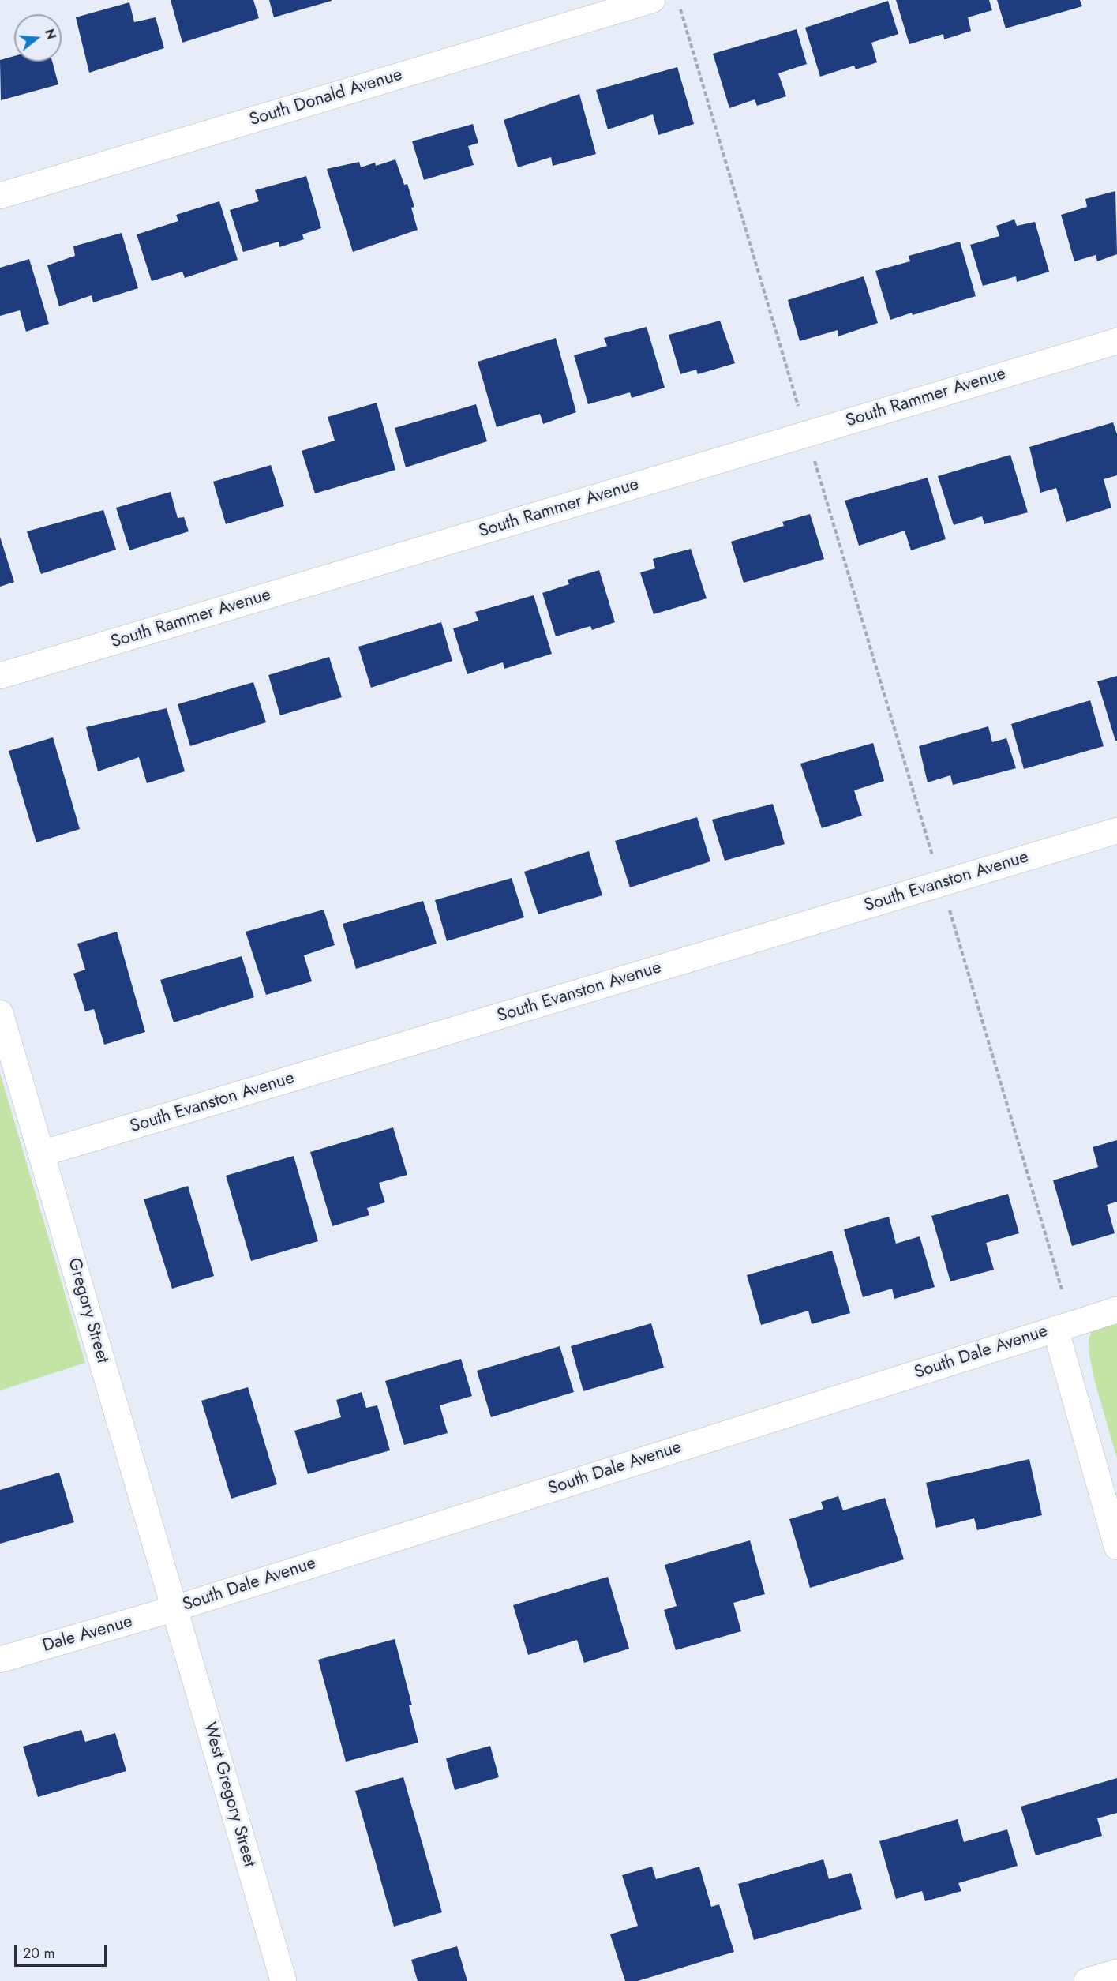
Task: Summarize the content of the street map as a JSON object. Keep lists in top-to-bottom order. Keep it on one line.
{"streets":{"street":["South Donald Avenue","South Rammer Avenue","South Evanston Avenue","Gregory Street","South Dale Avenue","Dale Avenue","West Gregory Street"]},"crossings":[["South Evanston Avenue","Gregory Street"],["Gregory Street","South Dale Avenue"],["Gregory Street","Dale Avenue"],["Gregory Street","West Gregory Street"],["South Dale Avenue","Dale Avenue"],["South Dale Avenue","West Gregory Street"],["Dale Avenue","West Gregory Street"]],"scale_bar":"20 m","north":"right"}
